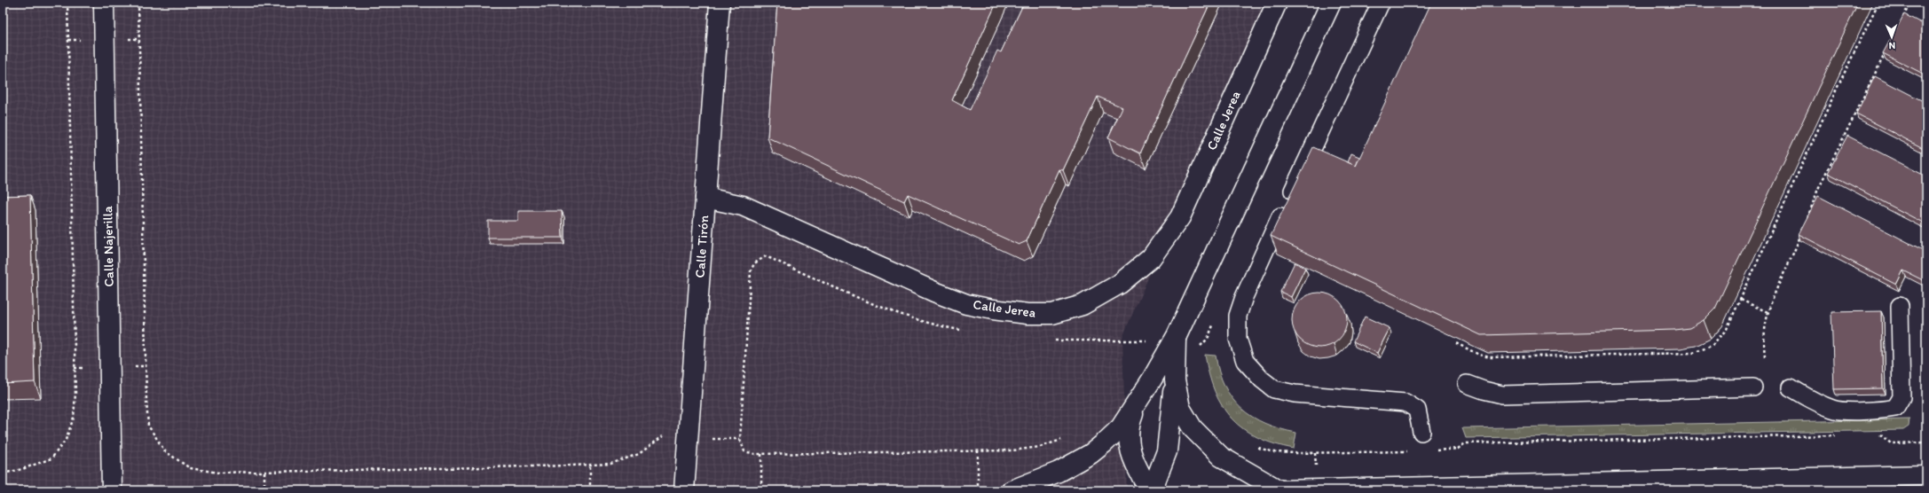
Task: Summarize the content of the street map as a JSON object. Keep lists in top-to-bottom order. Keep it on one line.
{"streets":{"street":["Calle Jerea","Calle Najerilla","Calle Tirón"]},"crossings":[["Calle Jerea","Calle Tirón"]],"north":"bottom"}
